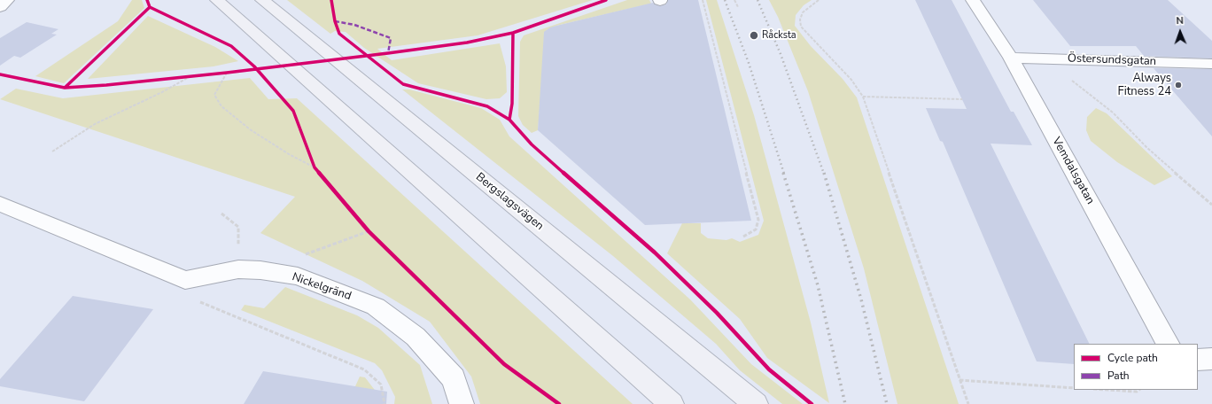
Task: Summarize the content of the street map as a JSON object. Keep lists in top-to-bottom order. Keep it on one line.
{"streets":{"main road":["Bergslagsvägen"],"street":["Östersundsgatan","Vemdalsgatan","Nickelgränd"]},"crossings":[["Östersundsgatan","Vemdalsgatan"]],"places":["Råcksta","Always Fitness 24"],"legend":["Cycle path","Path"],"north":"top"}
